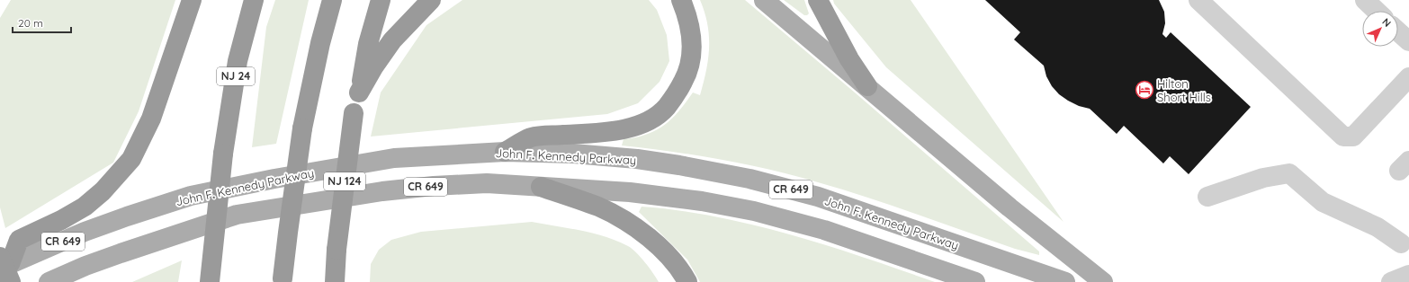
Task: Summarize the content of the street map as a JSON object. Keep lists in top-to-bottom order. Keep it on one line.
{"streets":{"highway":["NJ 24","NJ 124"],"main road":["John F. Kennedy Parkway","CR 649"]},"places":{"hotel":["Hilton Short Hills"]},"scale_bar":"20 m","north":"top right"}
